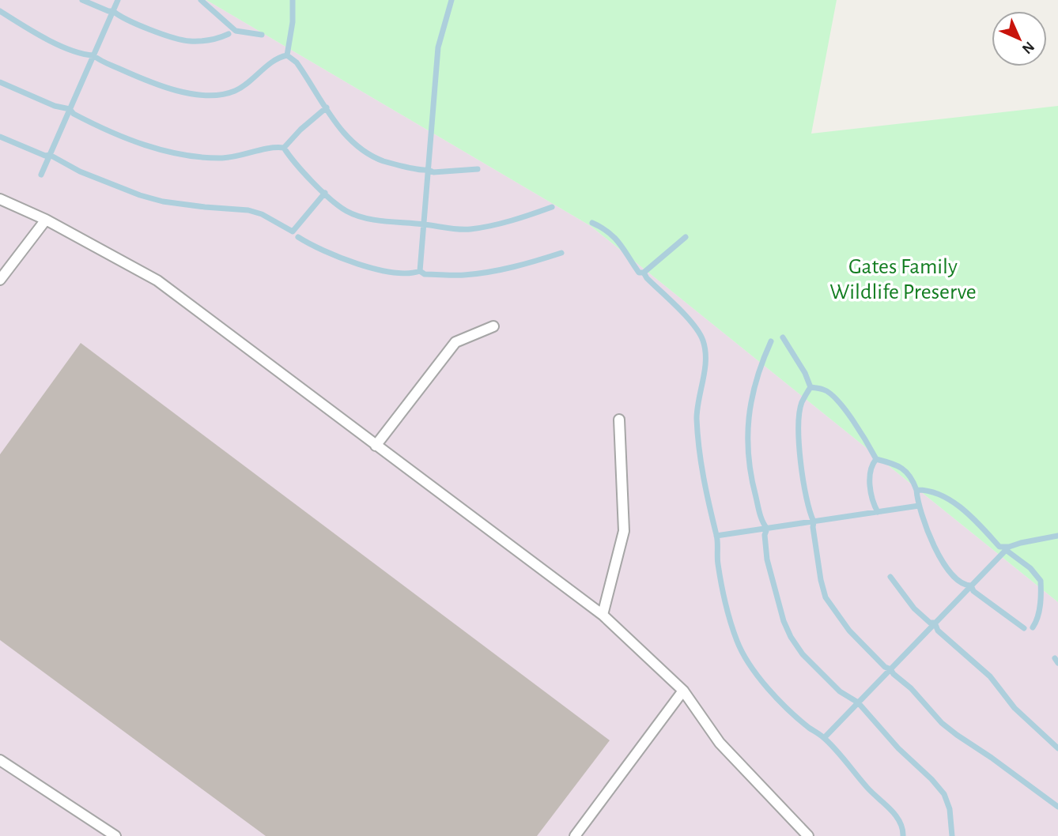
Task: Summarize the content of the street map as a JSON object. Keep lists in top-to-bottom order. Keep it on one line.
{"parks":["Gates Family Wildlife Preserve"],"north":"bottom right"}
